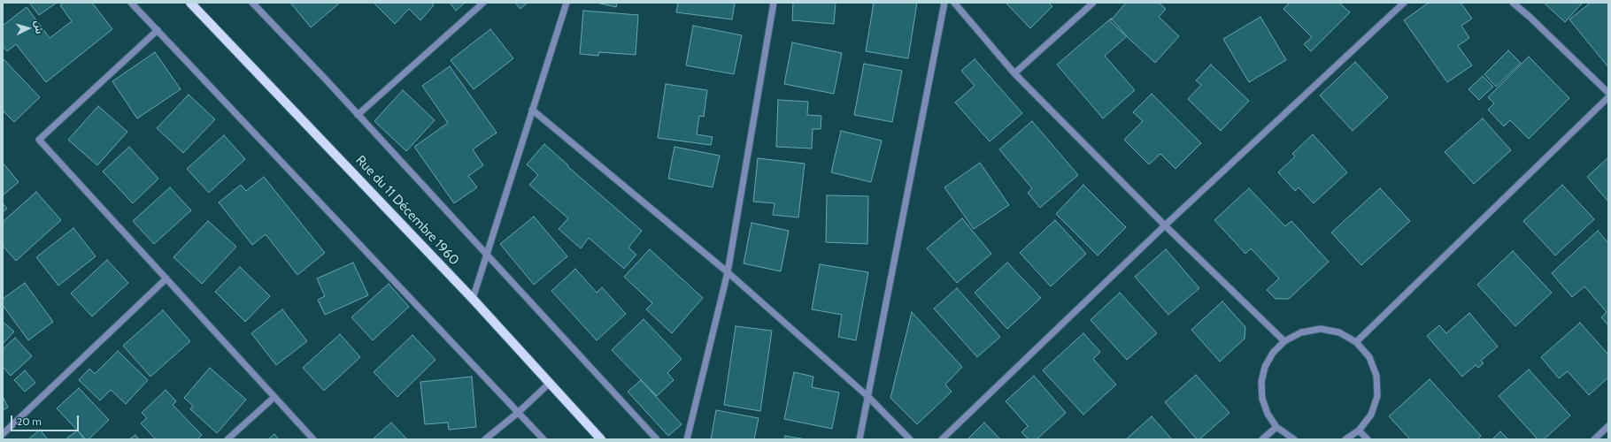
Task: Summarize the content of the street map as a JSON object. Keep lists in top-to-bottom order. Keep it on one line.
{"streets":{"main road":["Rue du 11 Décembre 1960"]},"scale_bar":"20 m","north":"right"}
